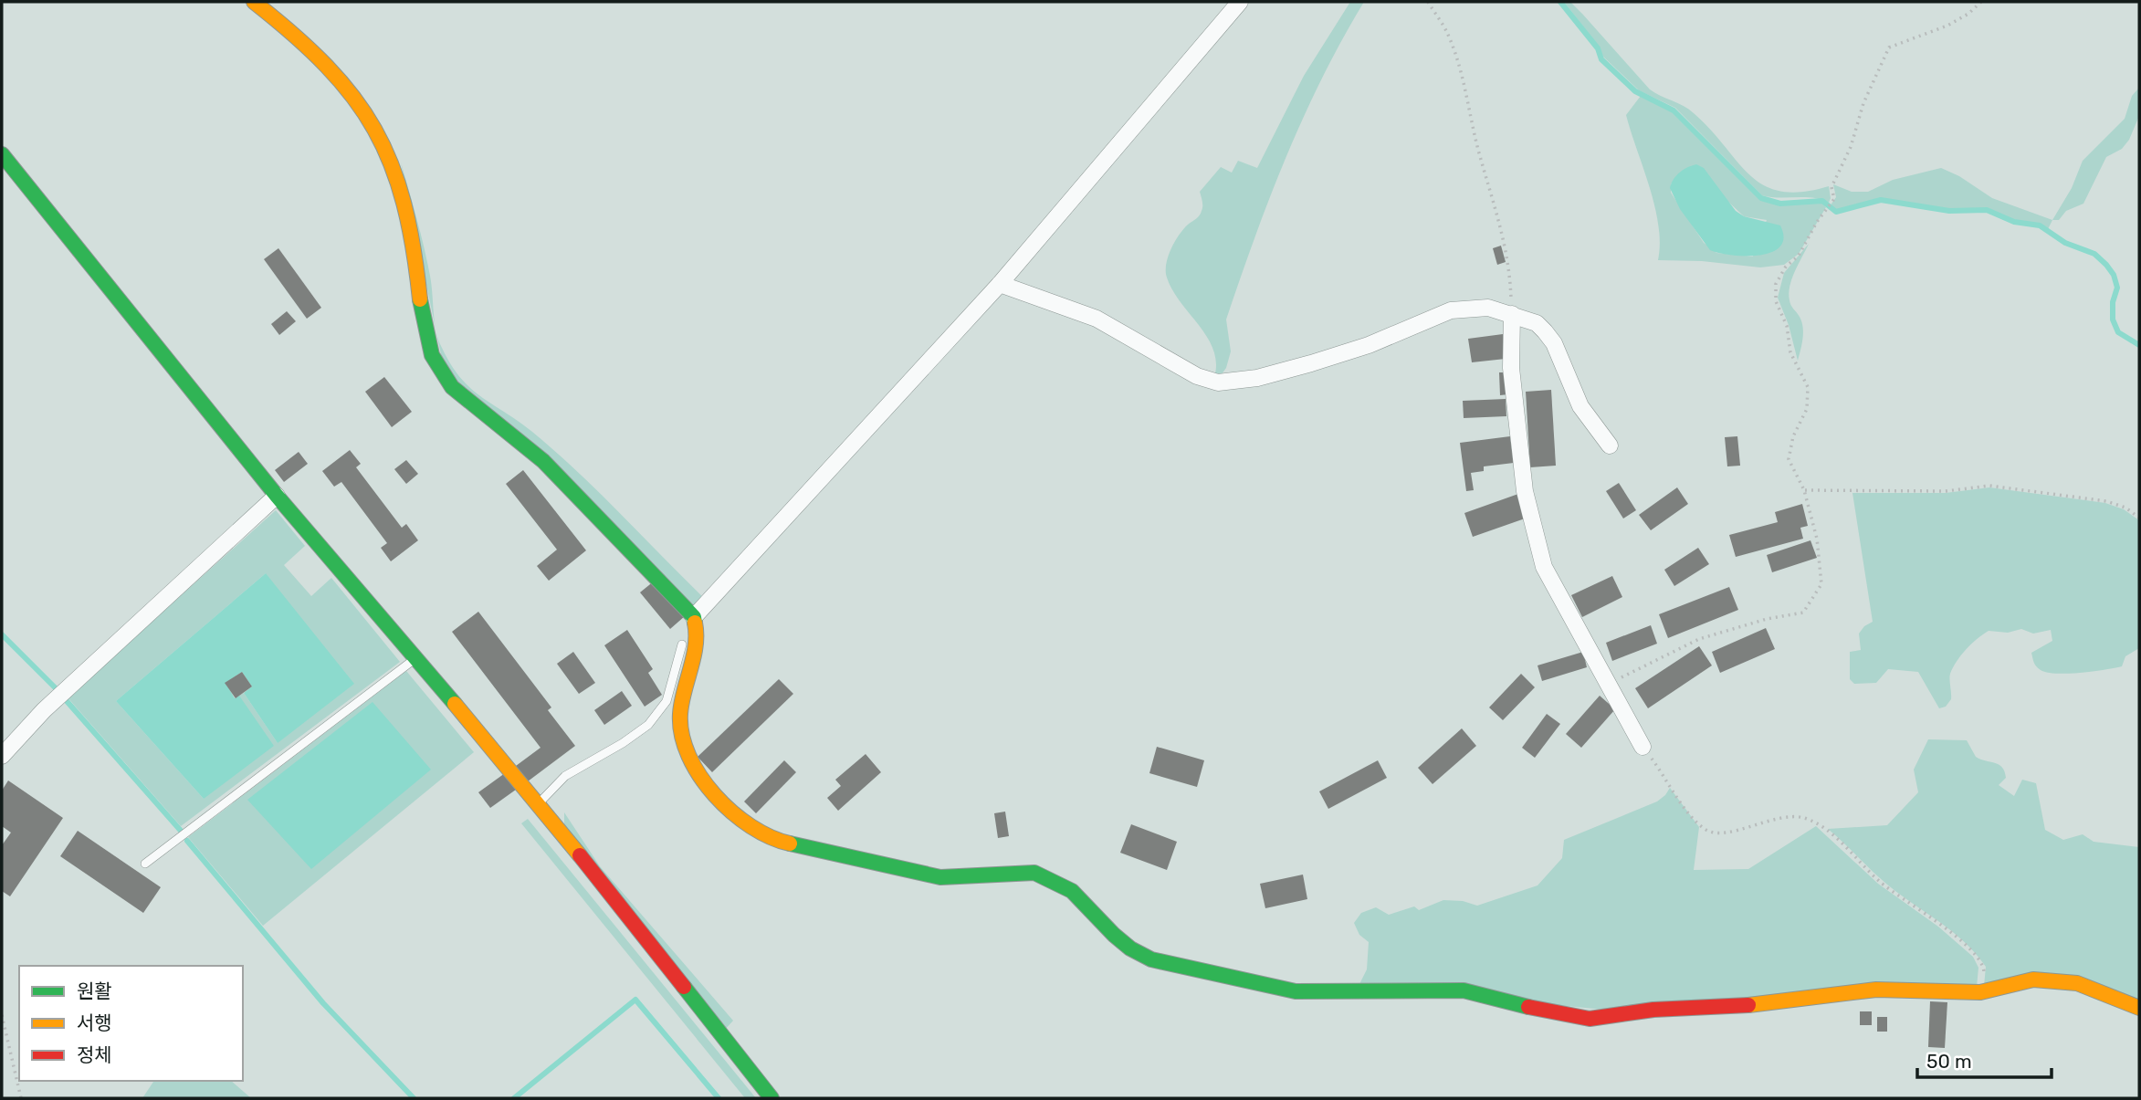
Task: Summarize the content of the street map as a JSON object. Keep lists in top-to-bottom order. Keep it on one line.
{"legend":["원활","서행","정체"],"scale_bar":"50 m"}
